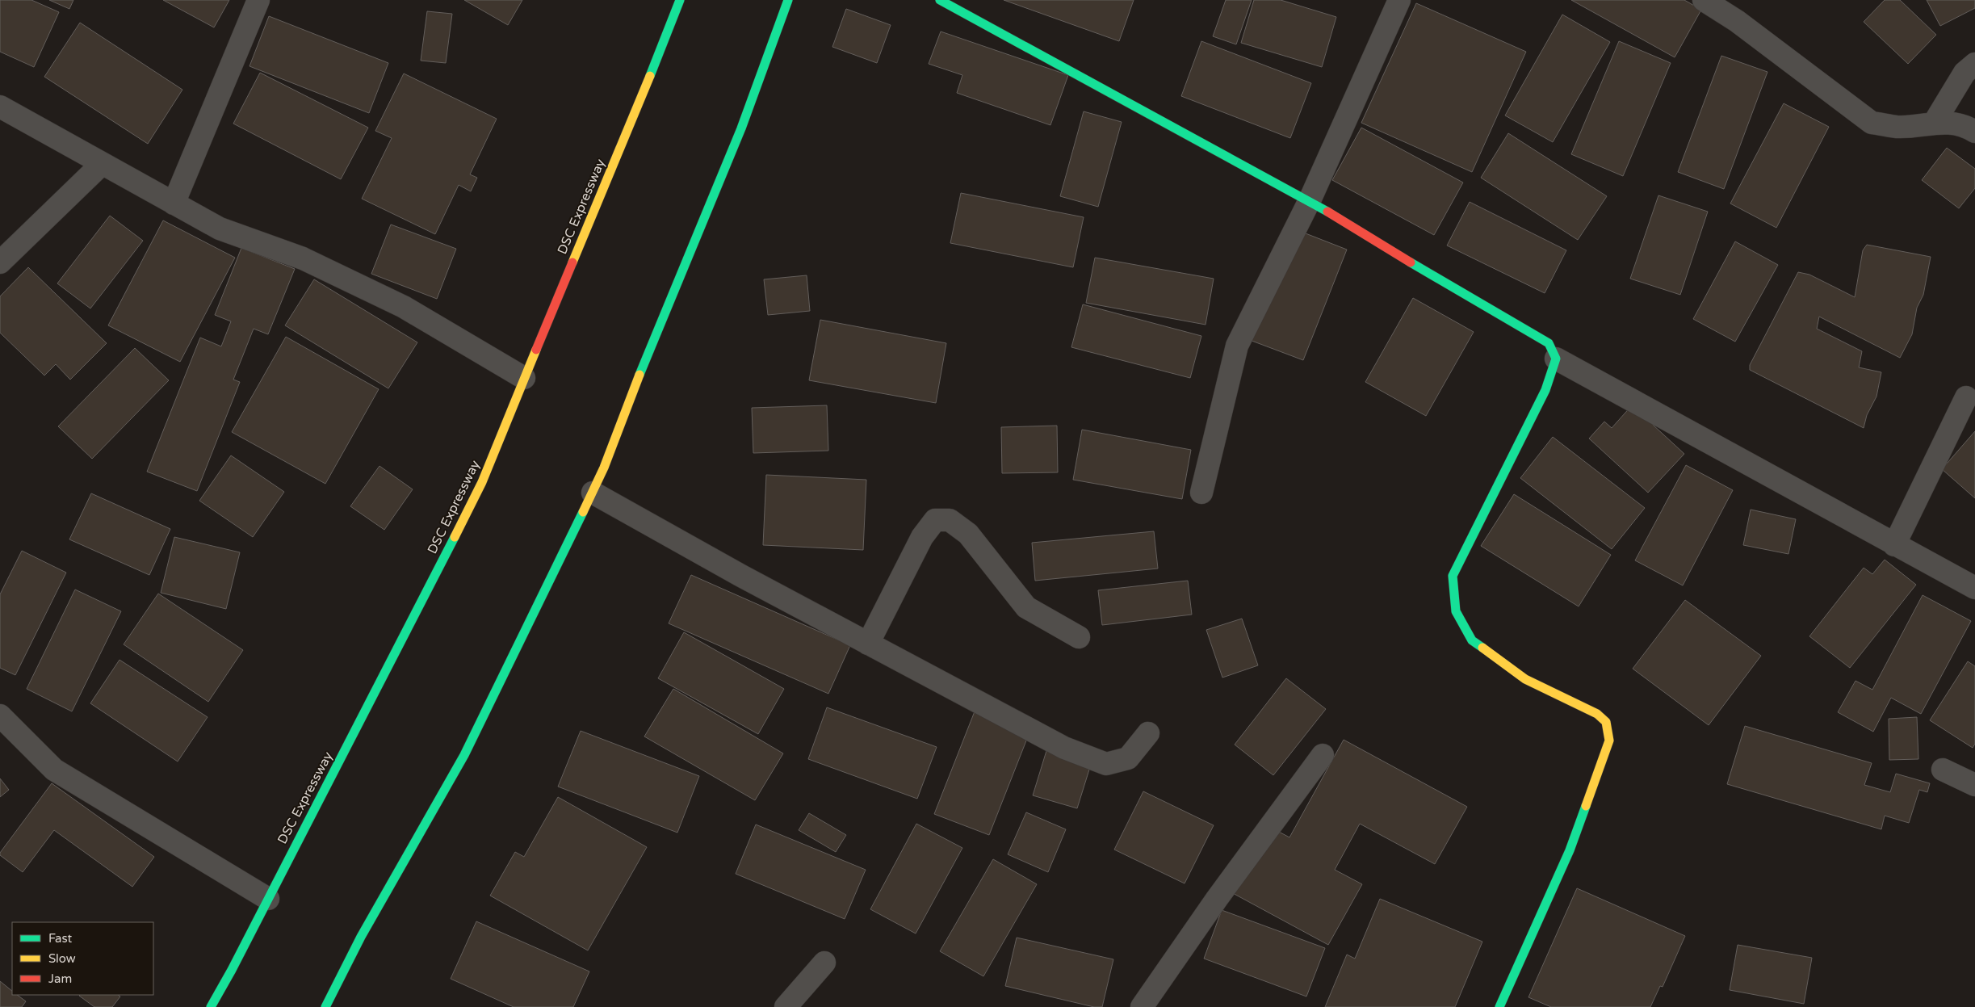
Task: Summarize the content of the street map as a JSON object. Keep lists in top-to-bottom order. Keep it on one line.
{"streets":{"main road":["DSC Expressway"]},"legend":["Fast","Slow","Jam"]}
